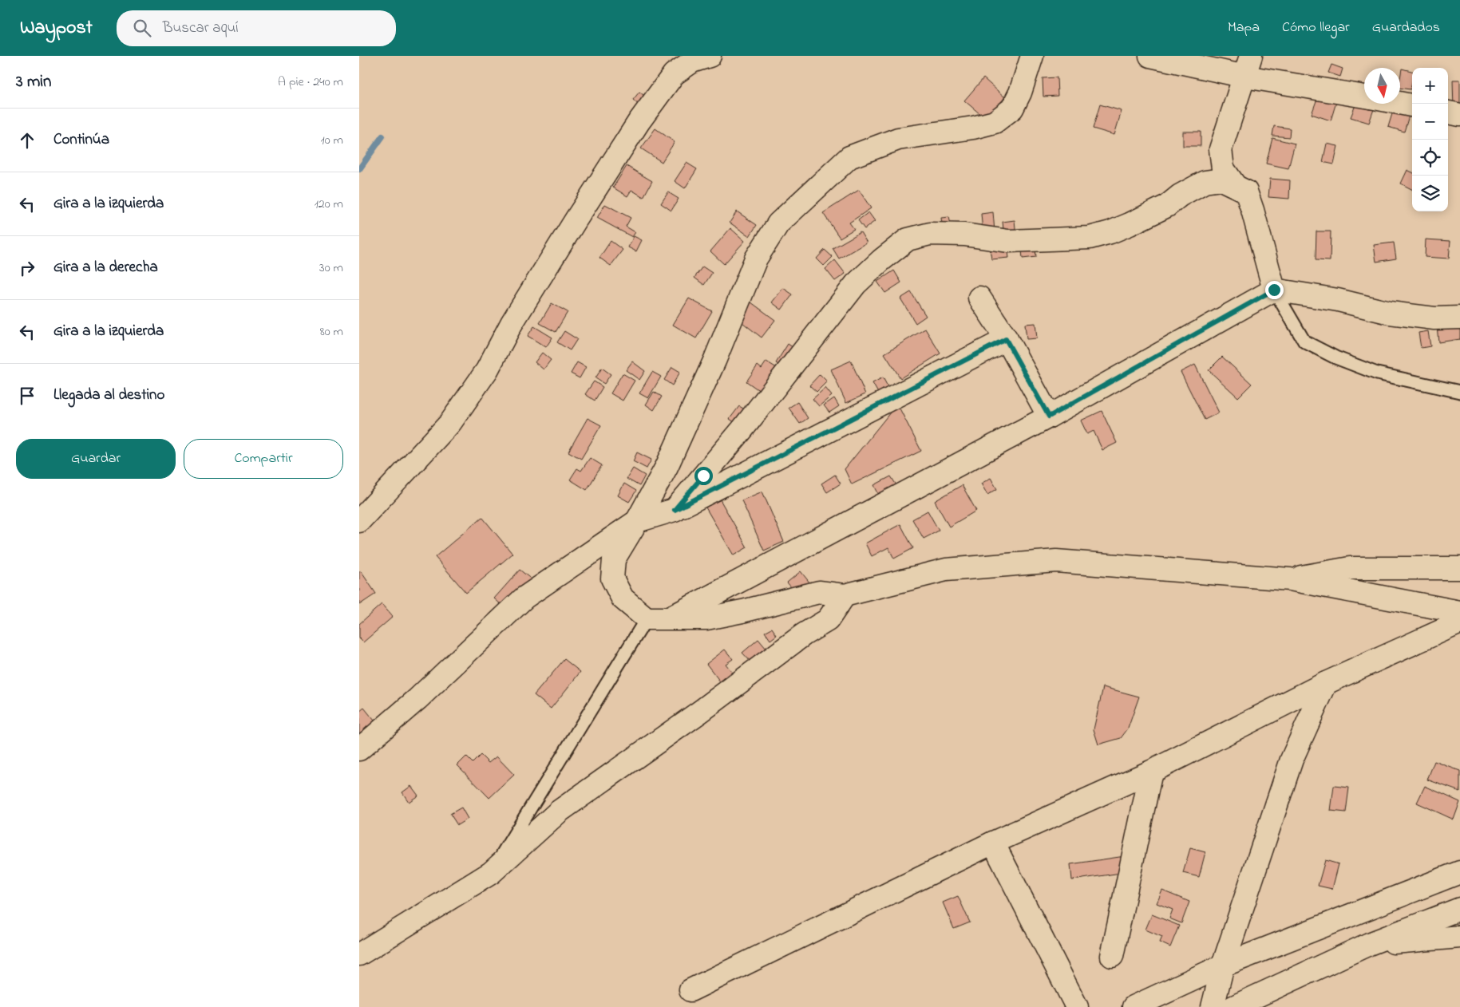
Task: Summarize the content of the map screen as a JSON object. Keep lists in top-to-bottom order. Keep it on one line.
{"north":"bottom","page":{"header":"Waypost","search":"Buscar aquí","nav":["Mapa","Cómo llegar","Guardados"],"heading":["3 min","A pie · 240 m"],"map_buttons":["+","−"],"list":[["Continúa","10 m"],["Gira a la izquierda","120 m"],["Gira a la derecha","30 m"],["Gira a la izquierda","80 m"],"Llegada al destino"],"buttons":["Guardar","Compartir"]}}
